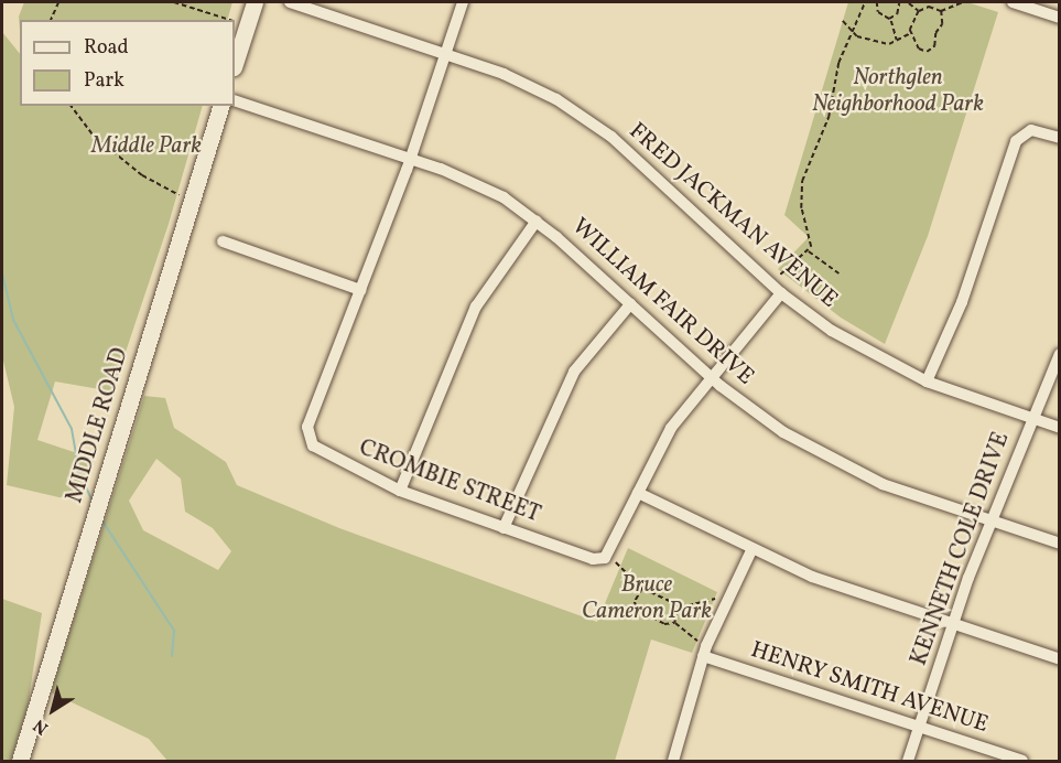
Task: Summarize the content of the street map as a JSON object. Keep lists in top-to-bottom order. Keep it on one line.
{"streets":{"street":["FRED JACKMAN AVENUE","WILLIAM FAIR DRIVE","MIDDLE ROAD","CROMBIE STREET","KENNETH COLE DRIVE","HENRY SMITH AVENUE"]},"crossings":[["FRED JACKMAN AVENUE","CROMBIE STREET"],["FRED JACKMAN AVENUE","KENNETH COLE DRIVE"],["WILLIAM FAIR DRIVE","CROMBIE STREET"],["WILLIAM FAIR DRIVE","KENNETH COLE DRIVE"],["KENNETH COLE DRIVE","HENRY SMITH AVENUE"]],"parks":["Northglen Neighborhood Park","Middle Park","Bruce Cameron Park"],"legend":["Road","Park"],"north":"bottom left"}
